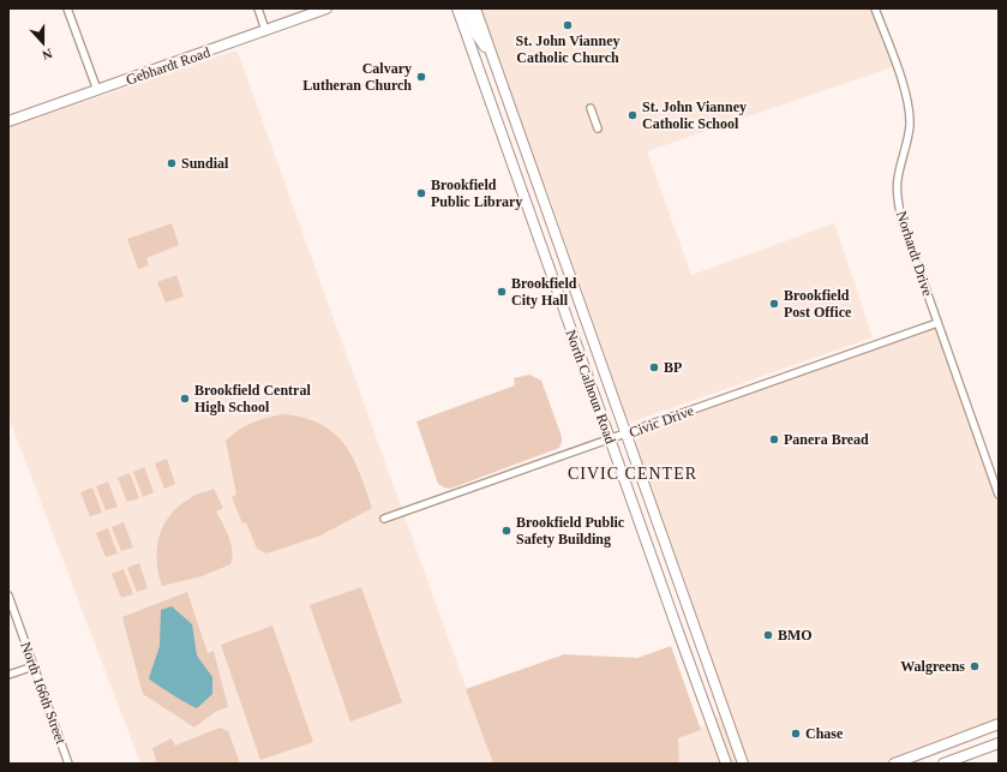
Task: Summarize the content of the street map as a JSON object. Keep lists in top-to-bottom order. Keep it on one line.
{"streets":{"main road":["Gebhardt Road","North Calhoun Road"],"street":["Norhardt Drive","Civic Drive","North 166th Street"]},"crossings":[["Norhardt Drive","Civic Drive"],["North Calhoun Road","Civic Drive"]],"districts":["CIVIC CENTER"],"places":["St. John Vianney Catholic Church","Calvary Lutheran Church","St. John Vianney Catholic School","Sundial","Brookfield Public Library","Brookfield City Hall","Brookfield Post Office","BP","Brookfield Central High School","Panera Bread","Brookfield Public Safety Building","BMO","Walgreens","Chase"],"north":"bottom"}
